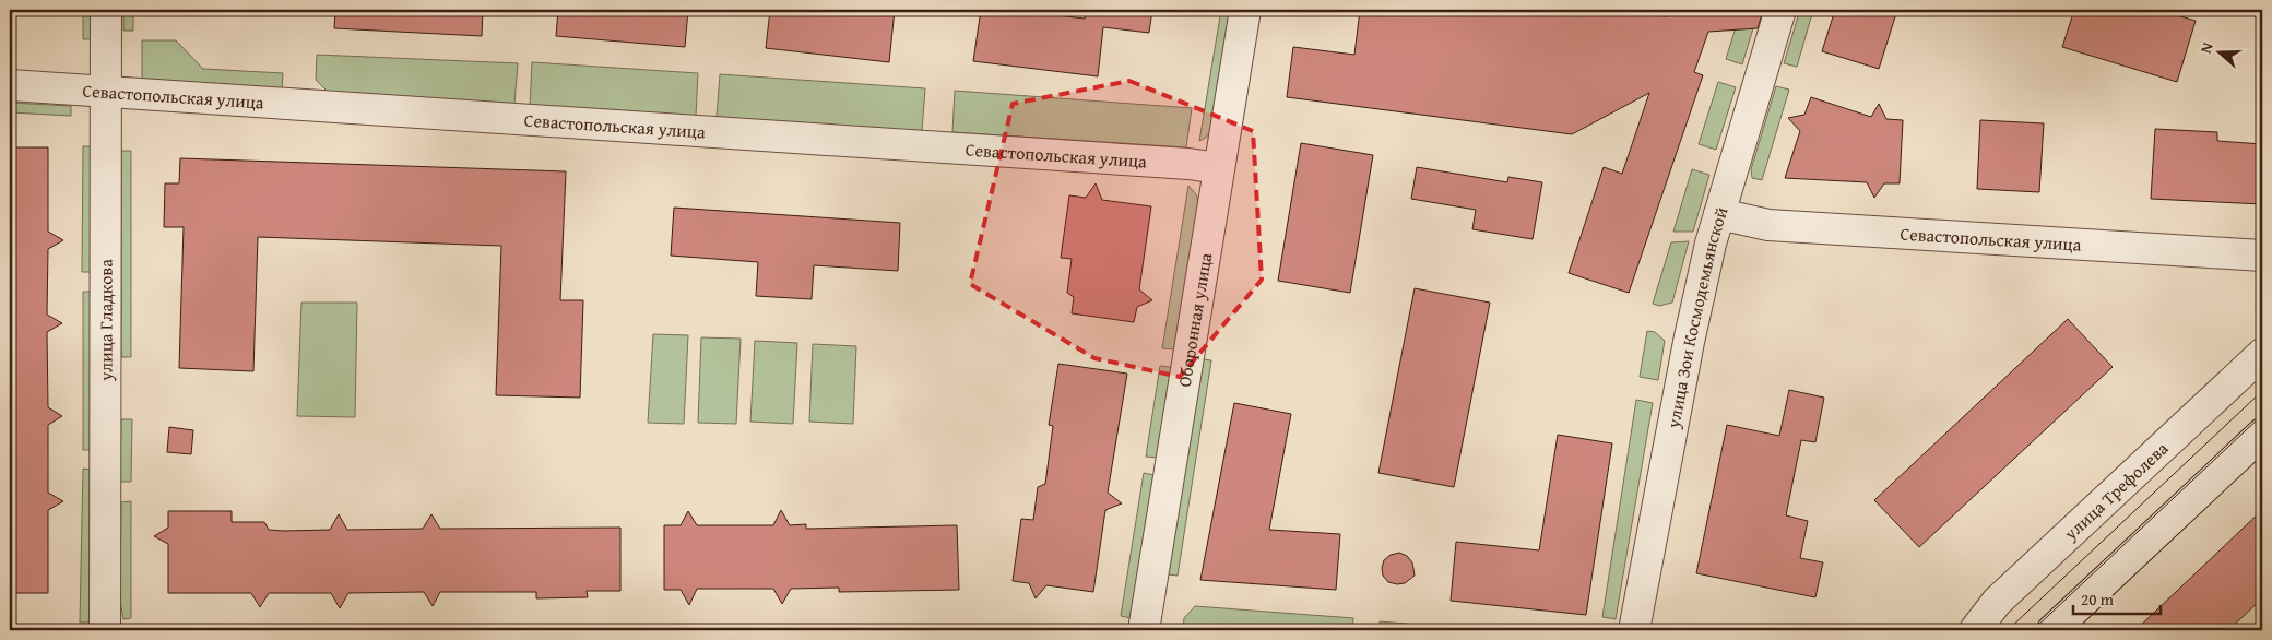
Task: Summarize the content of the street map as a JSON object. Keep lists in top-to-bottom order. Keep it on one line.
{"streets":{"street":["Севастопольская улица","улица Зои Космодемьянской","улица Гладкова","Оборонная улица","улица Трефолева"]},"crossings":[["Севастопольская улица","улица Зои Космодемьянской"],["Севастопольская улица","улица Гладкова"],["Севастопольская улица","Оборонная улица"]],"scale_bar":"20 m","north":"left"}
